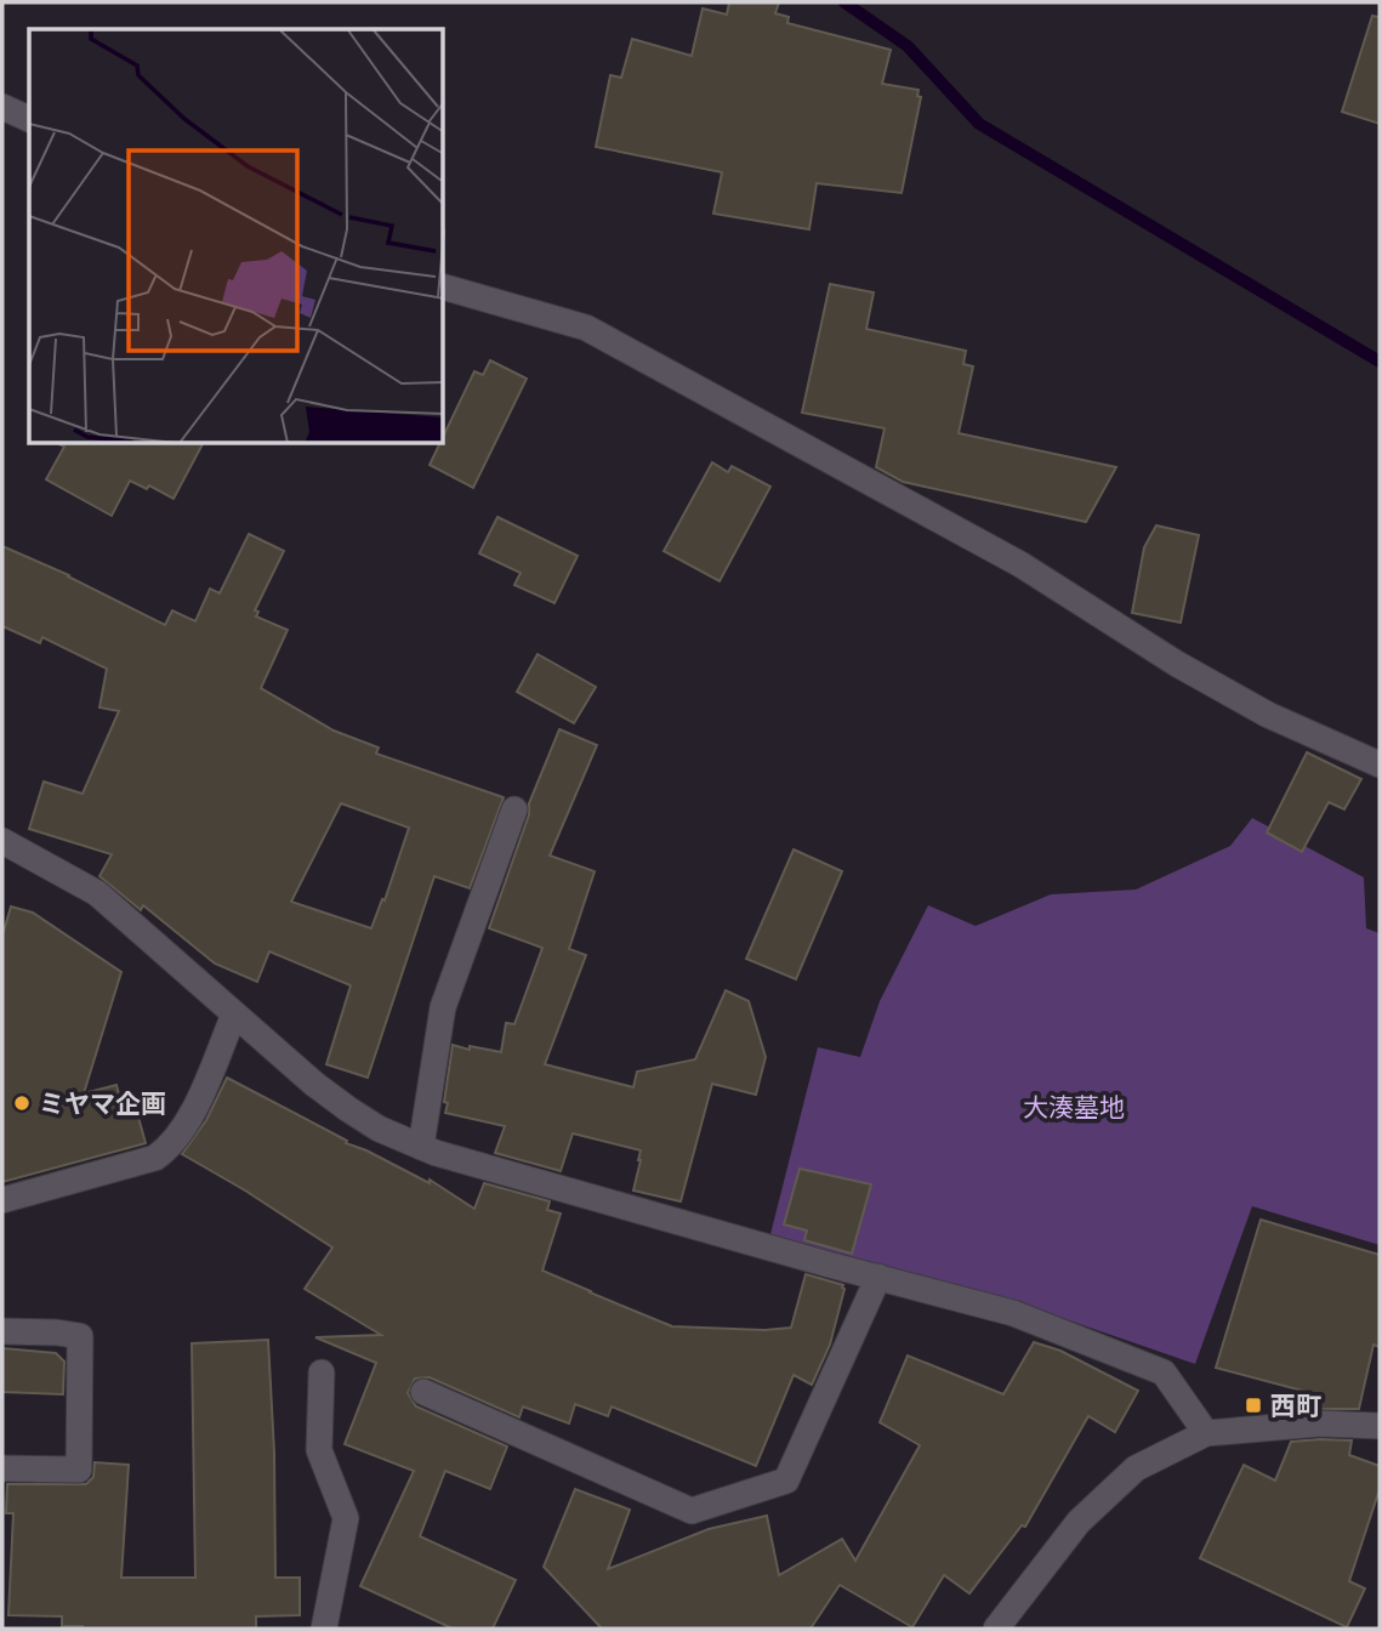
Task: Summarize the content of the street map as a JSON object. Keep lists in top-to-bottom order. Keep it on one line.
{"parks":["大湊墓地"],"places":{"other":["ミヤマ企画"],"transit":["西町"]}}
